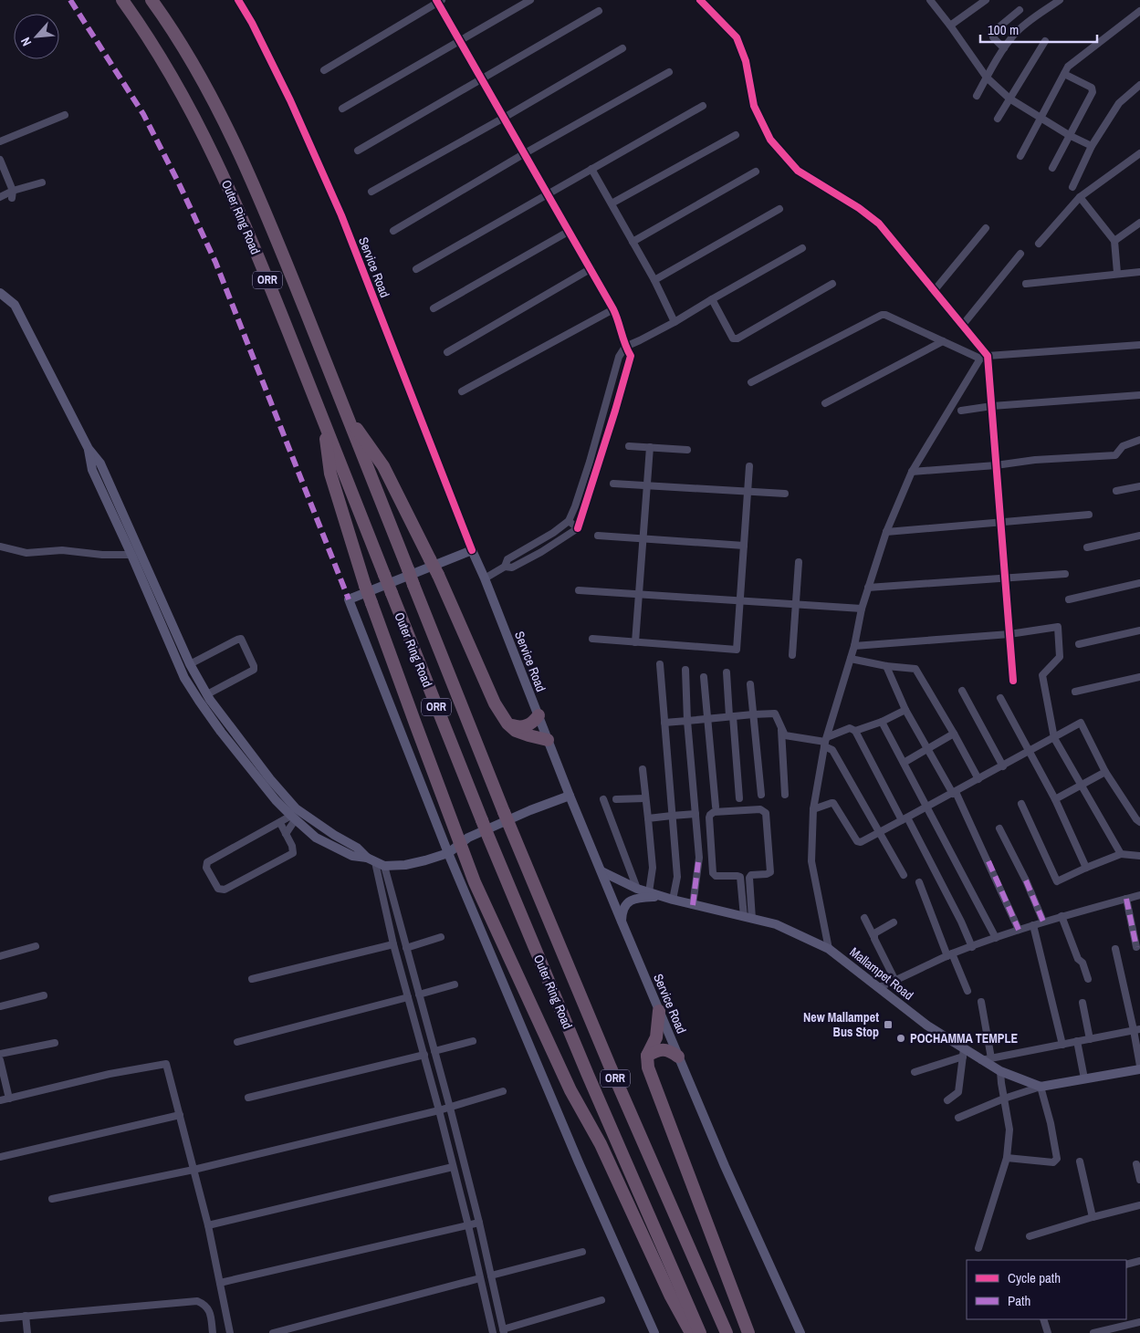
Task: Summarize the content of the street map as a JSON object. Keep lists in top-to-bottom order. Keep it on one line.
{"streets":{"highway":["Outer Ring Road","ORR"],"main road":["Service Road","Mallampet Road"]},"crossings":[["Service Road","Mallampet Road"]],"places":{"transit":["New Mallampet Bus Stop"],"other":["POCHAMMA TEMPLE"]},"legend":["Cycle path","Path"],"scale_bar":"100 m","north":"bottom left"}
